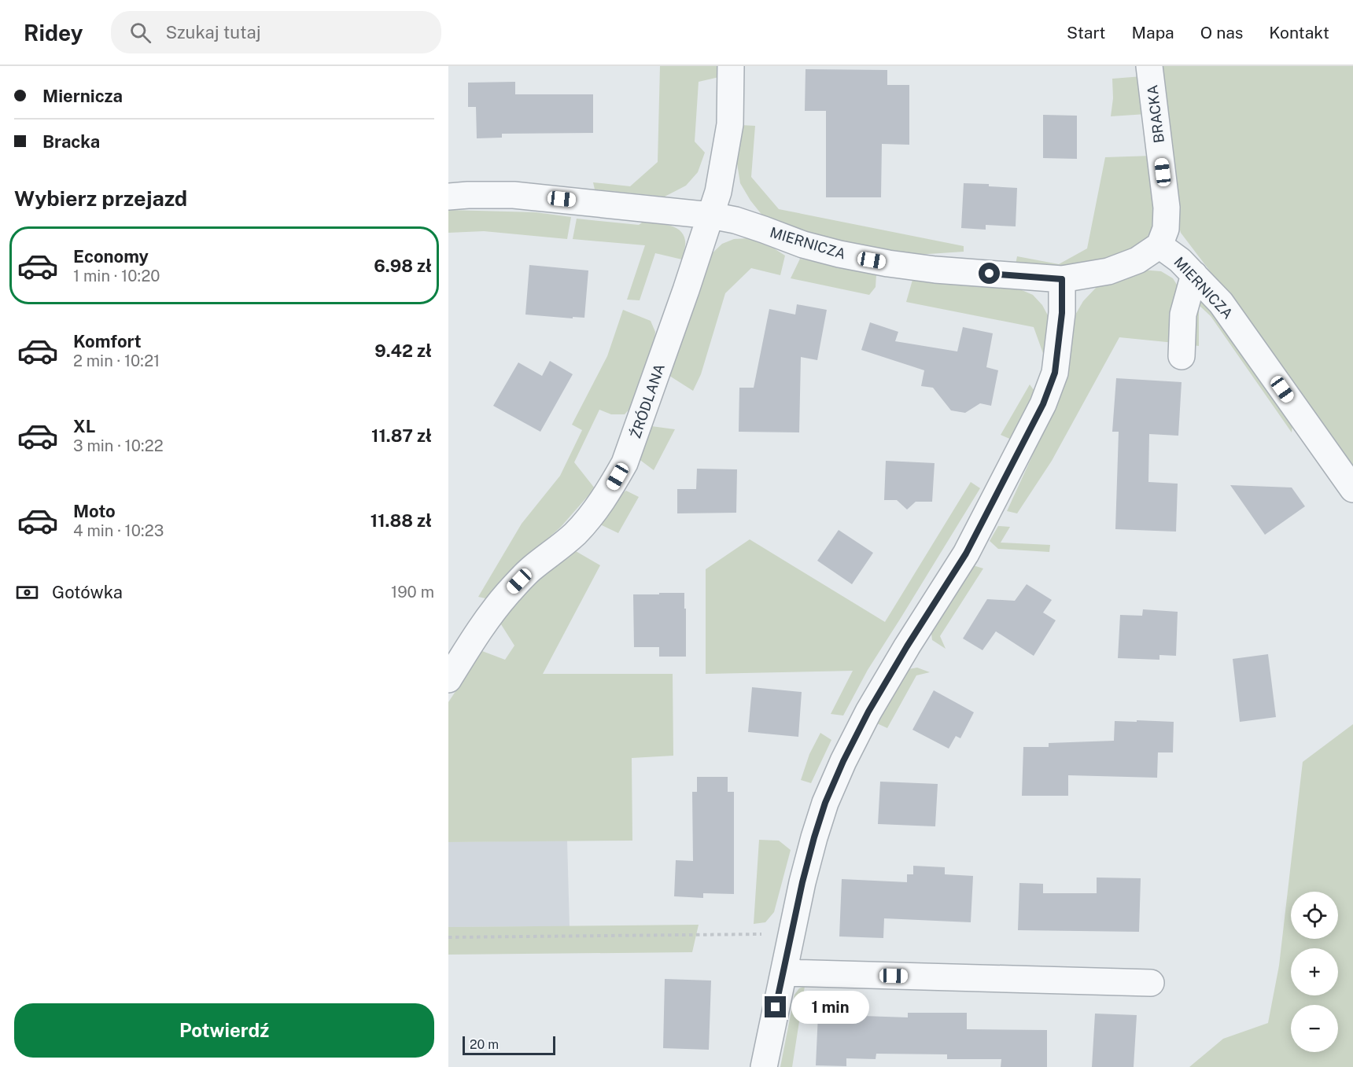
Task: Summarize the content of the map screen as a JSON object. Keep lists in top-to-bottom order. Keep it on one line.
{"streets":{"street":["BRACKA","MIERNICZA","ŹRÓDLANA"]},"crossings":[["BRACKA","MIERNICZA"],["MIERNICZA","ŹRÓDLANA"]],"scale_bar":"20 m","page":{"header":"Ridey","search":"Szukaj tutaj","nav":["Start","Mapa","O nas","Kontakt"],"banner":["Miernicza","Bracka"],"heading":"Wybierz przejazd","list":[{"name":"Economy","note":"1 min · 10:20","value":"6.98 zł"},{"name":"Komfort","note":"2 min · 10:21","value":"9.42 zł"},{"name":"XL","note":"3 min · 10:22","value":"11.87 zł"},{"name":"Moto","note":"4 min · 10:23","value":"11.88 zł"}],"pay":["Gotówka","190 m"],"map_buttons":["+","−"],"bubble":"1 min","buttons":"Potwierdź","scale":"20 m"}}
